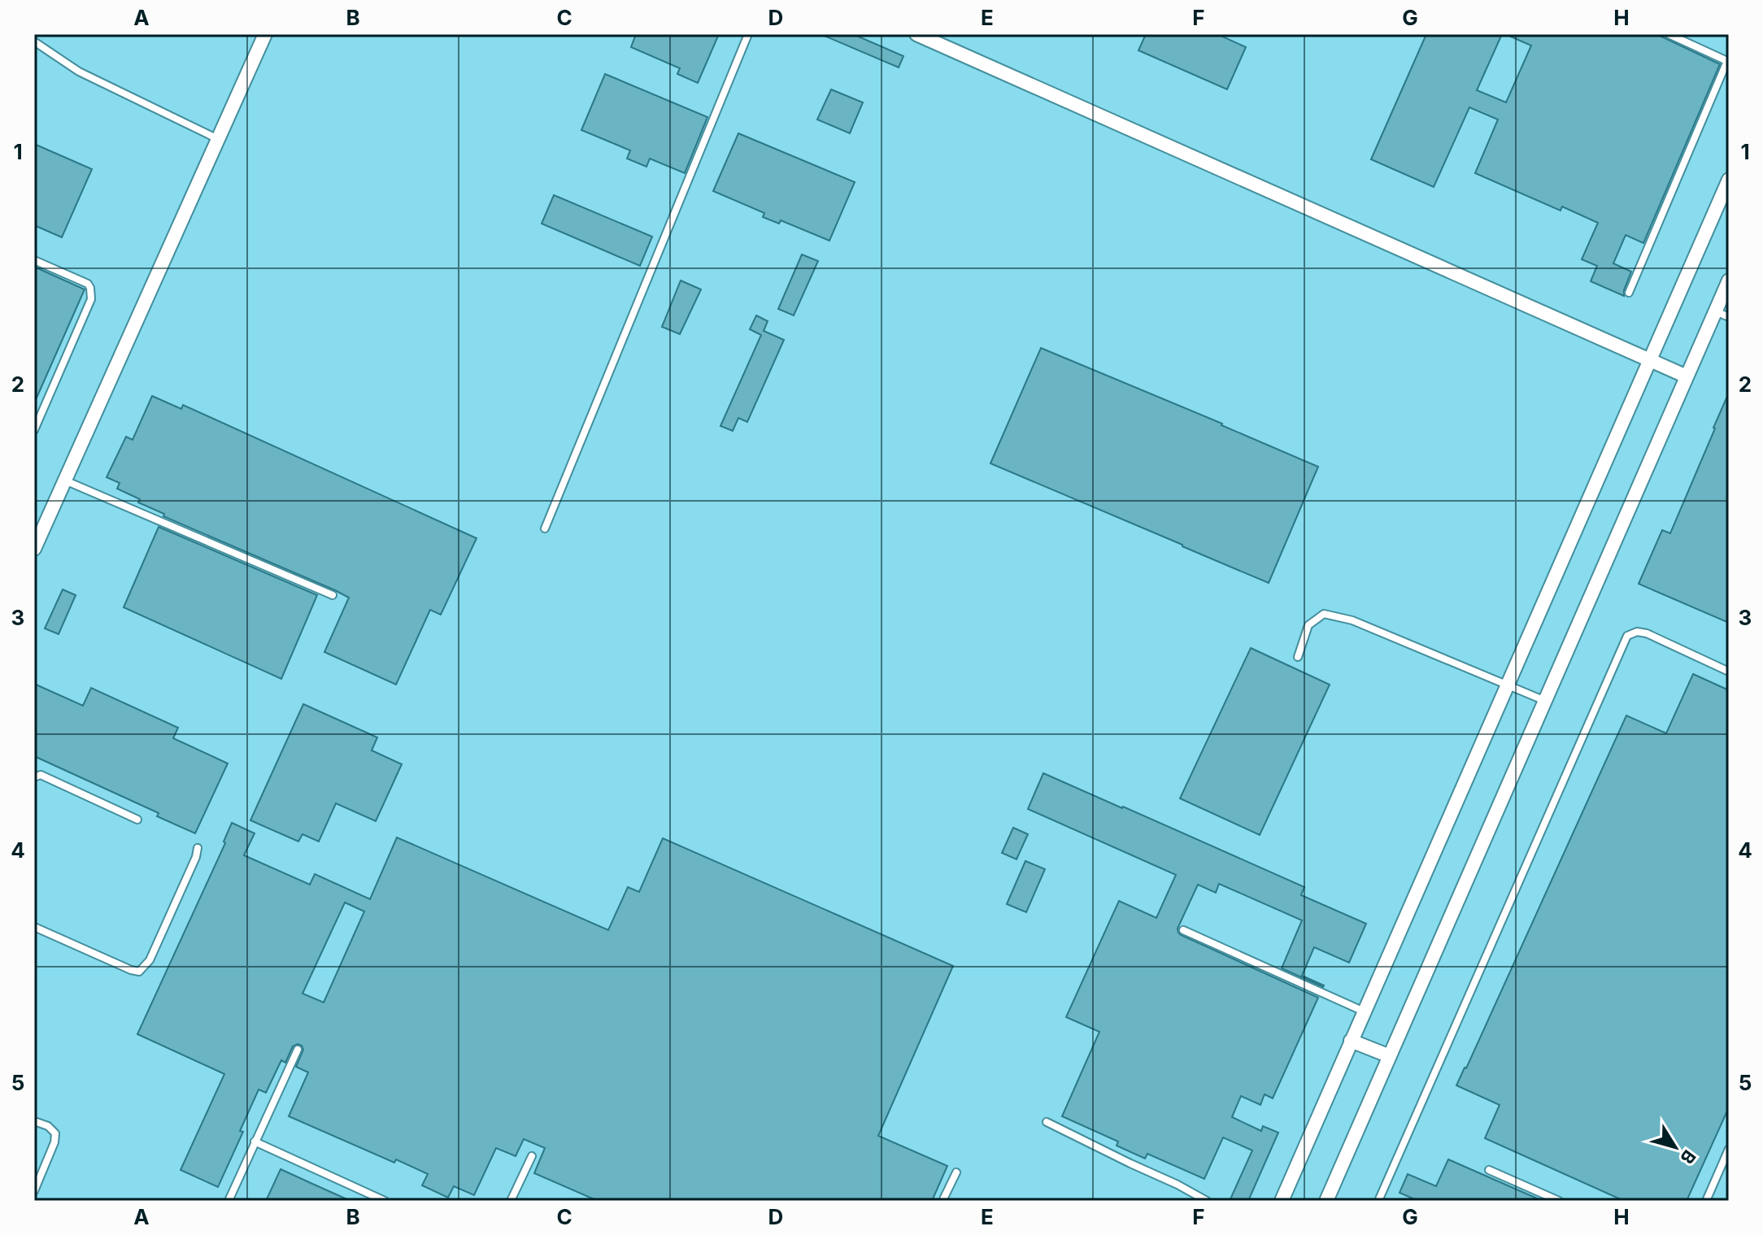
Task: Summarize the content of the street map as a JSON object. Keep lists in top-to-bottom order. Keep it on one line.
{"north":"bottom right","grid":{"columns":["A","B","C","D","E","F","G","H"],"rows":["1","2","3","4","5"]}}
